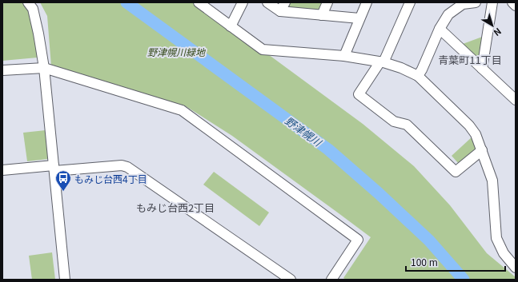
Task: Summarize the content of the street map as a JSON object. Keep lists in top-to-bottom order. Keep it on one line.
{"districts":["青葉町11丁目","もみじ台西2丁目"],"water":["野津幌川"],"parks":["野津幌川緑地"],"places":{"bus stop":["もみじ台西4丁目"]},"scale_bar":"100 m","north":"bottom right"}
